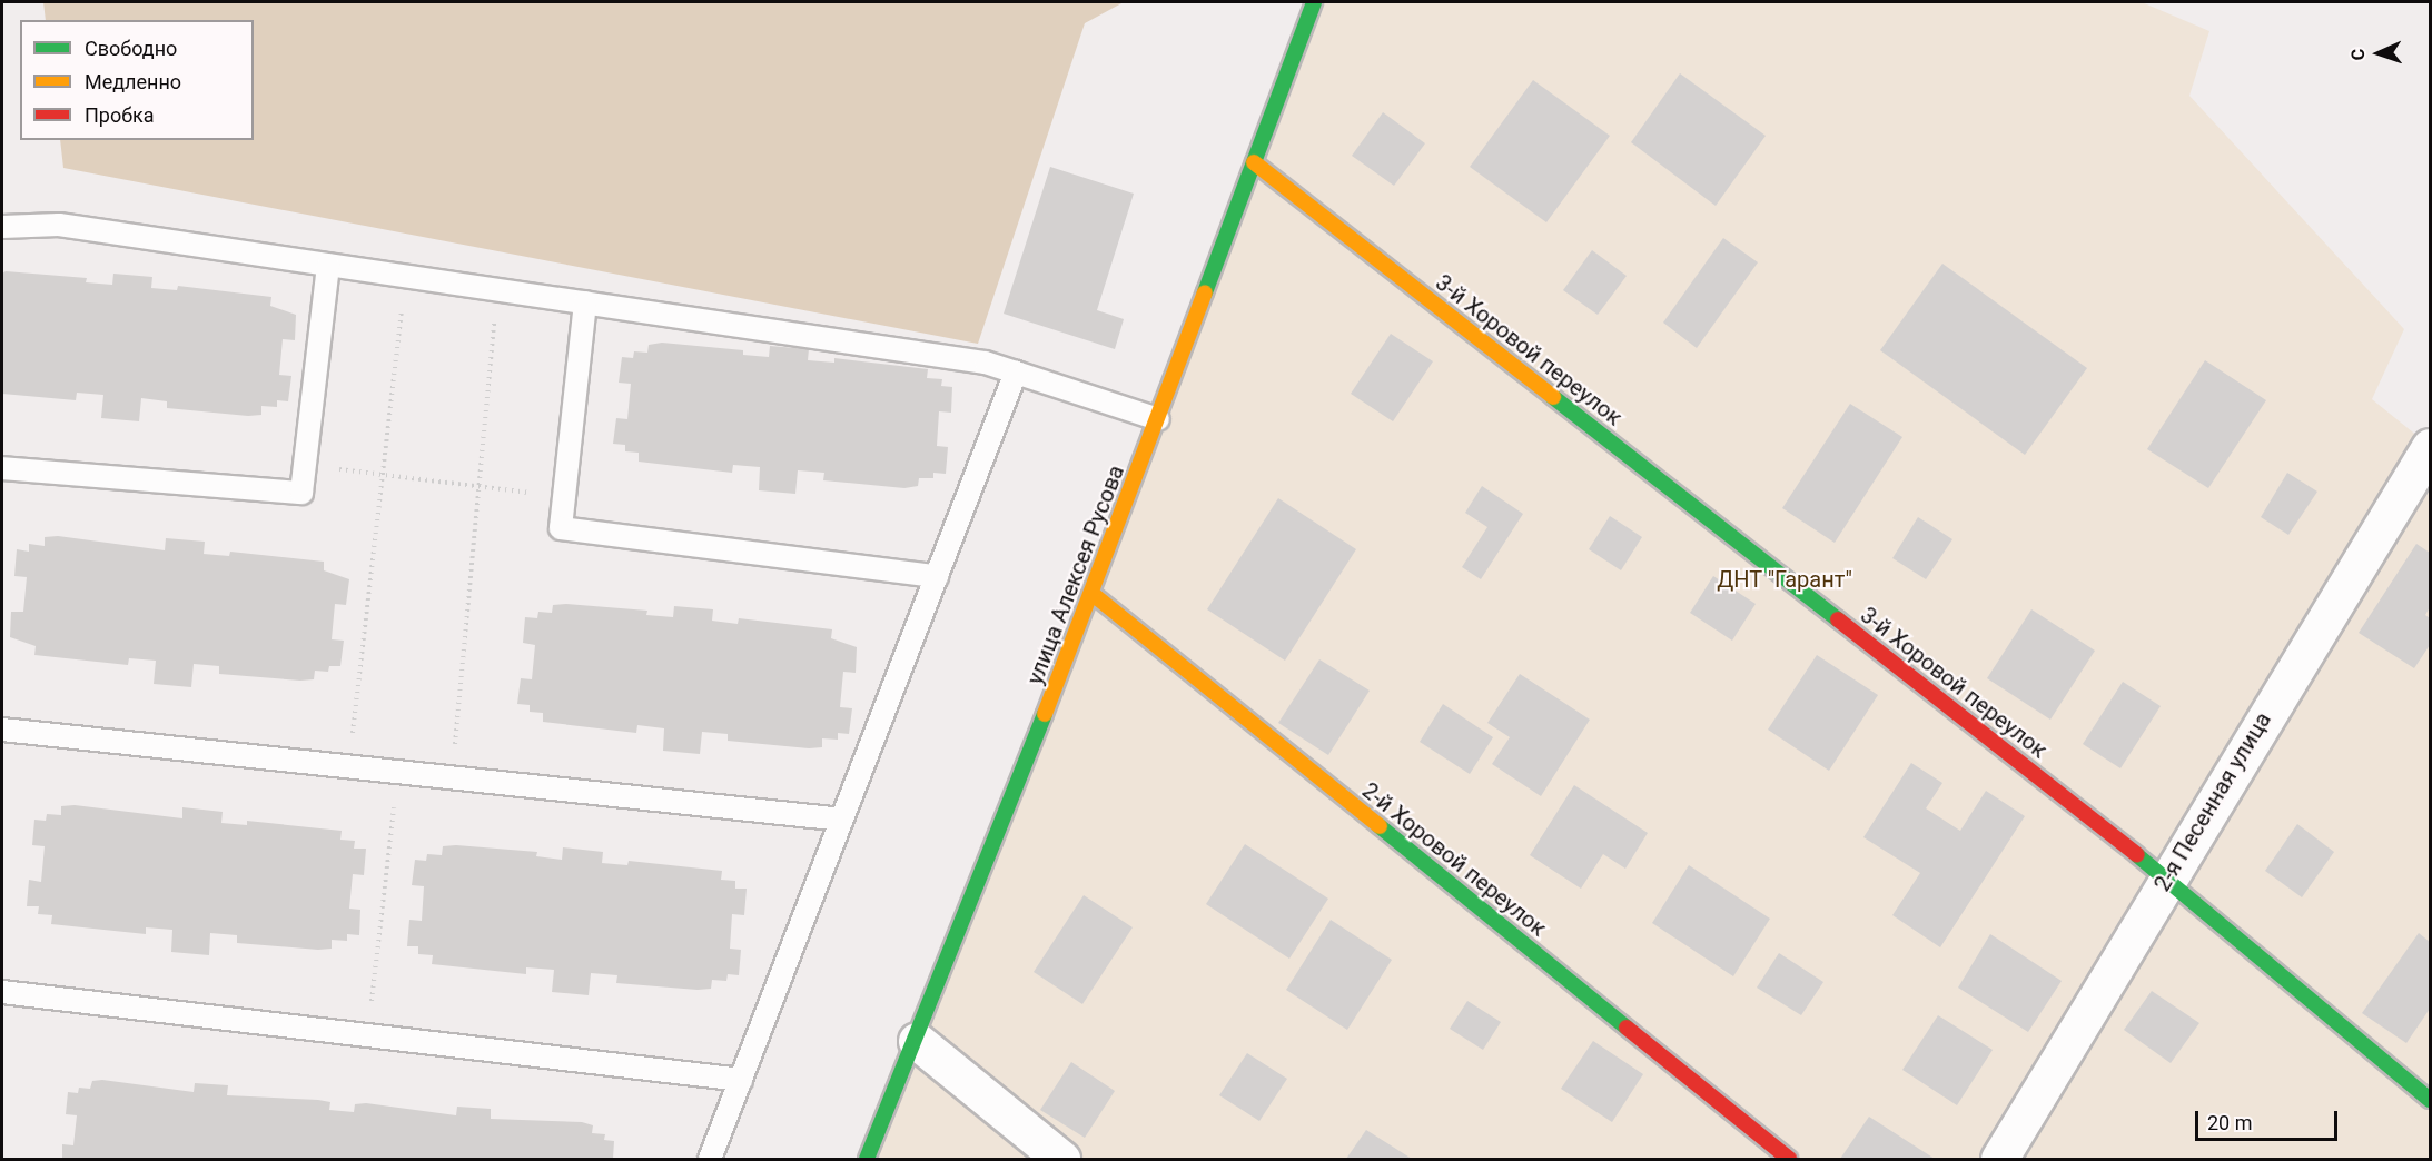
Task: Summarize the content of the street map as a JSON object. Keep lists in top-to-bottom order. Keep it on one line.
{"streets":{"street":["3-й Хоровой переулок","улица Алексея Русова","2-я Песенная улица","2-й Хоровой переулок"]},"crossings":[["3-й Хоровой переулок","улица Алексея Русова"],["3-й Хоровой переулок","2-я Песенная улица"],["улица Алексея Русова","2-й Хоровой переулок"]],"parks":["ДНТ \"Гарант\""],"legend":["Свободно","Медленно","Пробка"],"scale_bar":"20 m","north":"left"}
